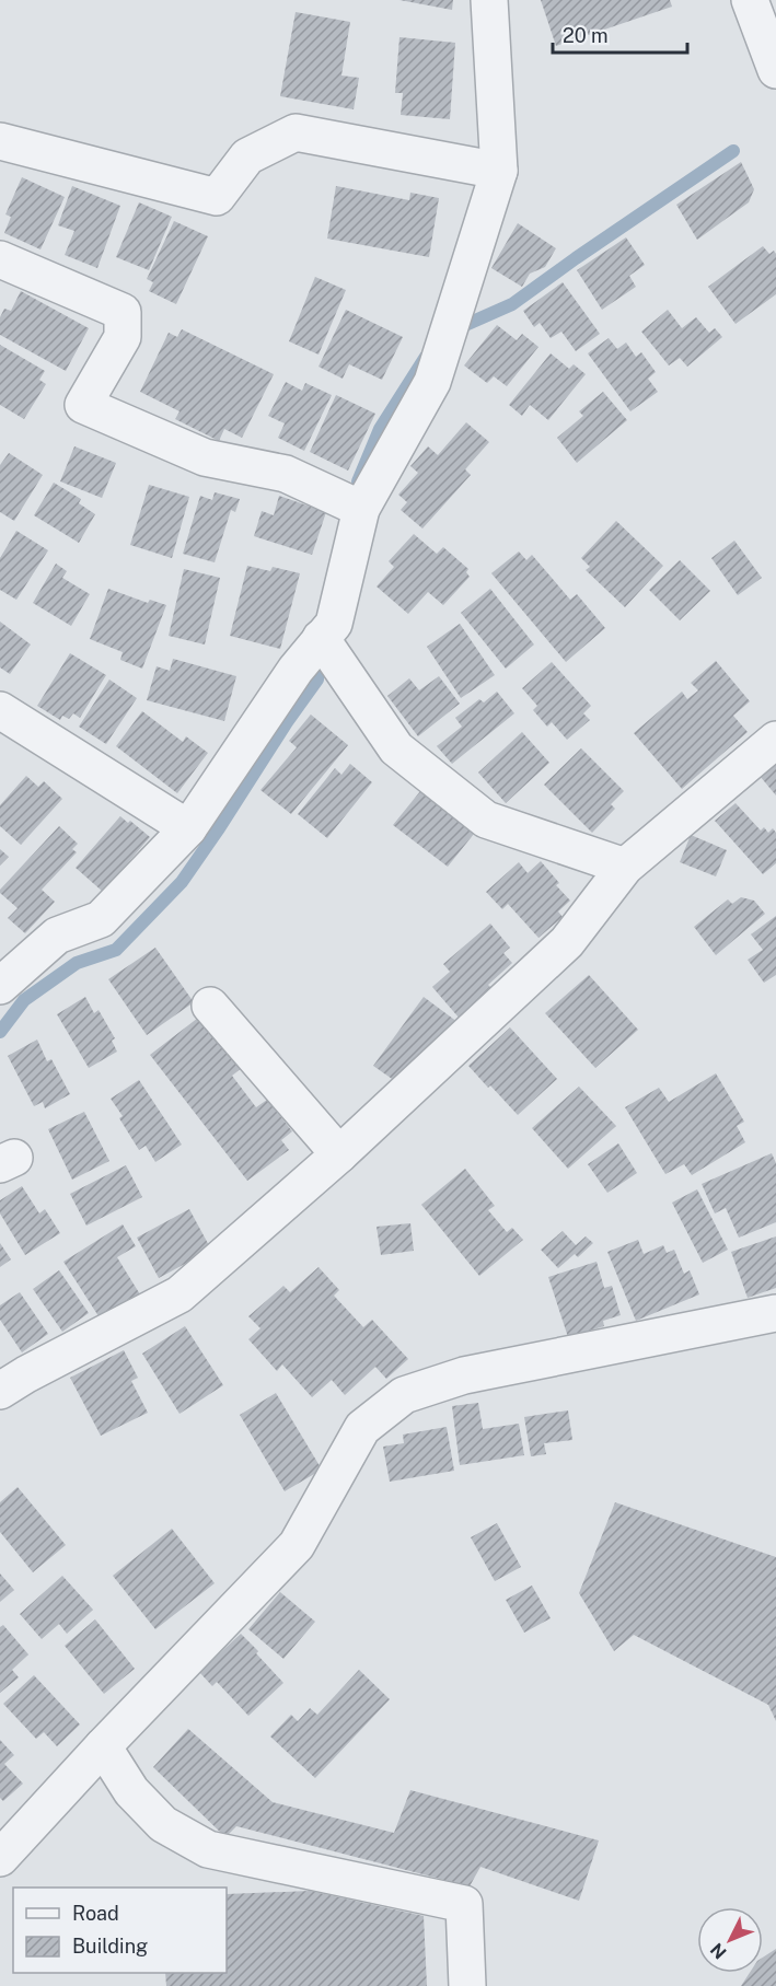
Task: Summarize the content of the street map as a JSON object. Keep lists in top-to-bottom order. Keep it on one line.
{"legend":["Road","Building"],"scale_bar":"20 m","north":"bottom left"}
